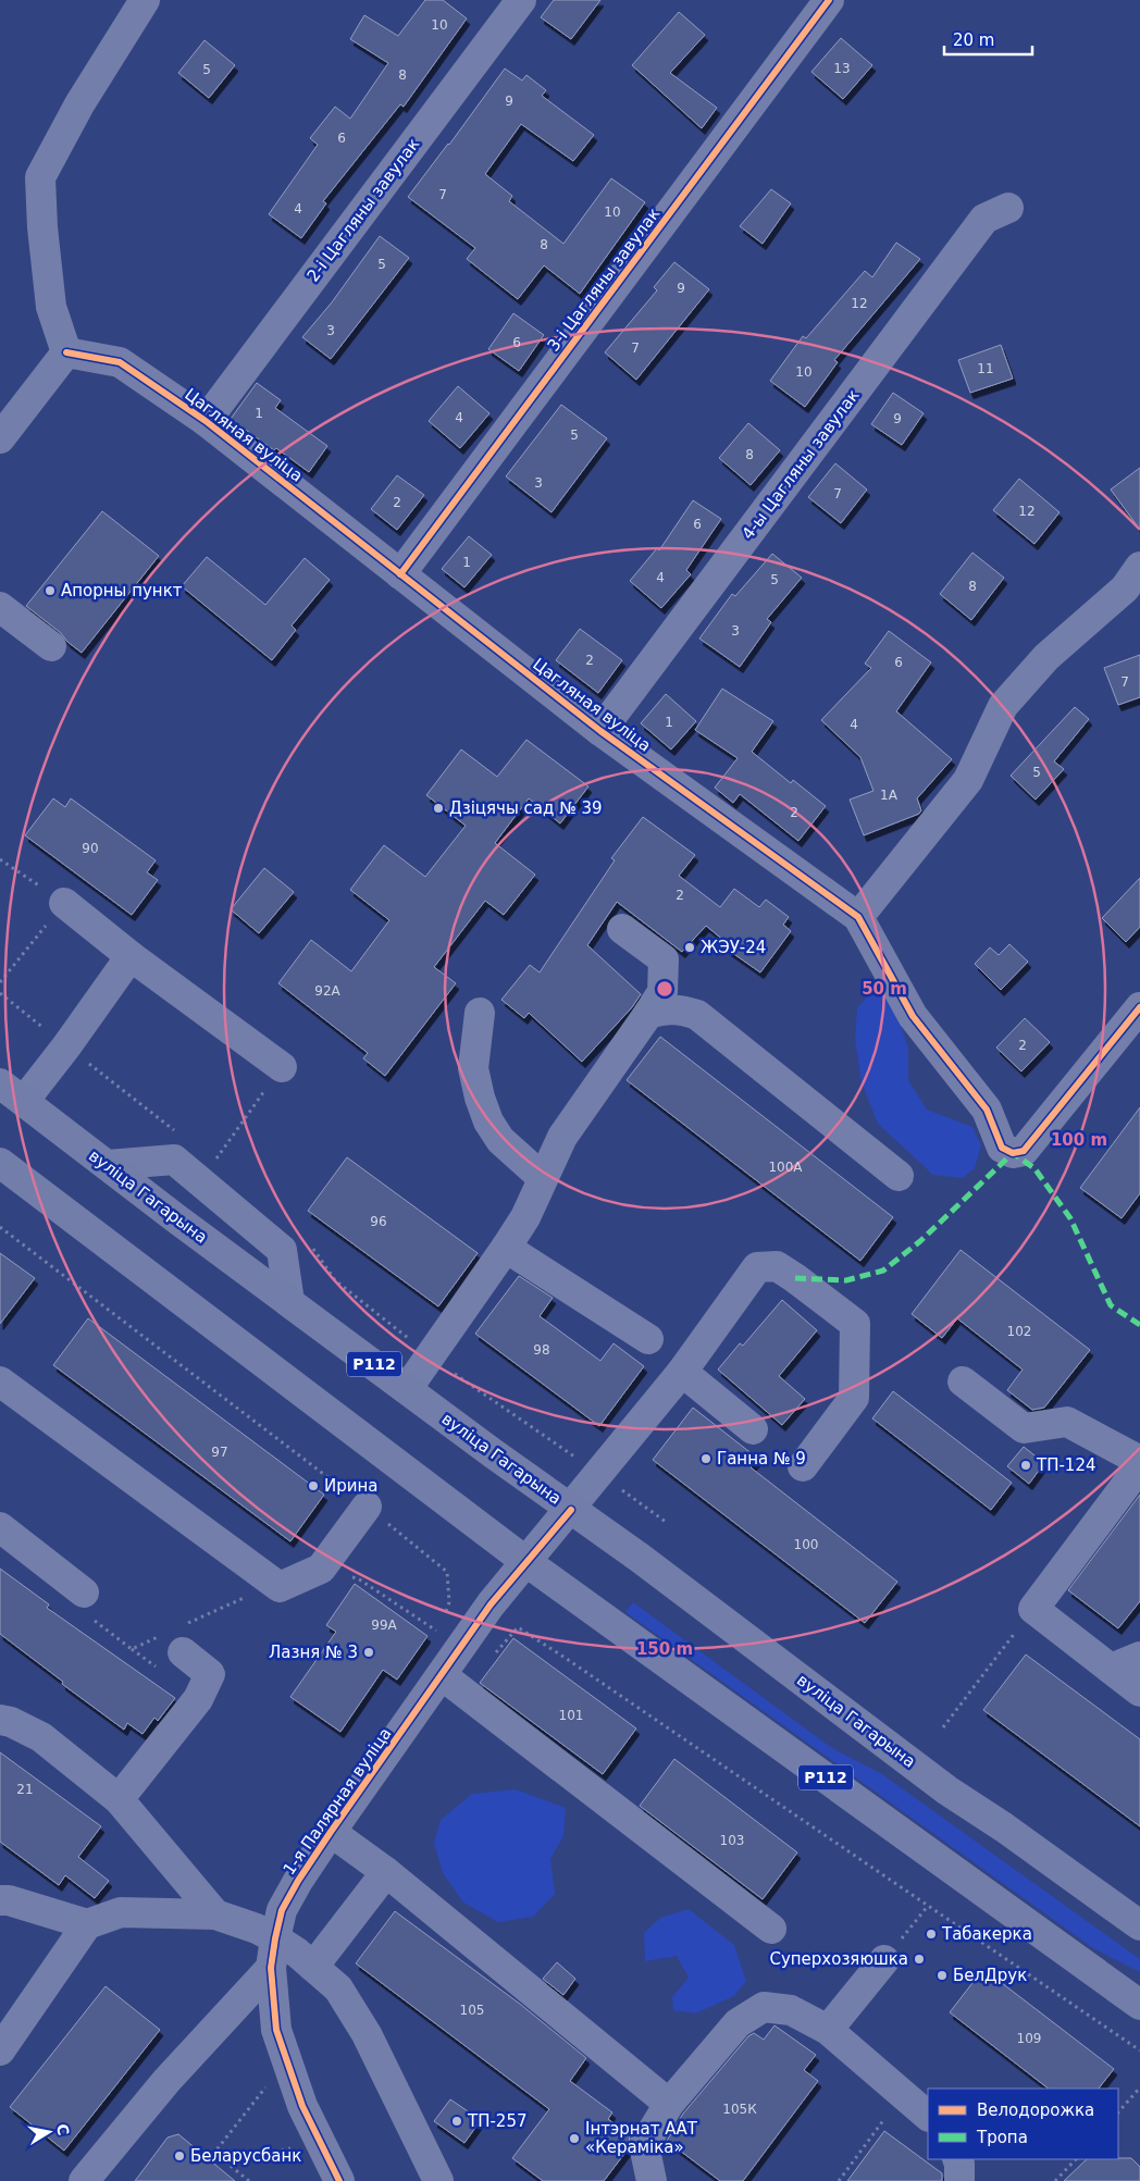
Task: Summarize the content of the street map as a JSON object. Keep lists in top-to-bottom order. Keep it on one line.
{"streets":{"main road":["вуліца Гагарына","Р112"],"street":["2-і Цагляны завулак","3-і Цагляны завулак","Цагляная вуліца","4-ы Цагляны завулак","1-я Палярная вуліца"]},"crossings":[["2-і Цагляны завулак","Цагляная вуліца"],["3-і Цагляны завулак","Цагляная вуліца"],["Цагляная вуліца","4-ы Цагляны завулак"],["вуліца Гагарына","1-я Палярная вуліца"],["Р112","1-я Палярная вуліца"]],"places":["Апорны пункт","Дзіцячы сад № 39","ЖЭУ-24","Ганна № 9","ТП-124","Ирина","Лазня № 3","Табакерка","Суперхозяюшка","БелДрук","ТП-257","Інтэрнат ААТ «Кераміка»","Беларусбанк"],"house_numbers":["10","13","5","8","9","6","7","4","10","8","5","9","12","3","6","7","11","10","1","4","9","5","8","3","7","2","12","6","1","4","5","8","3","2","6","7","1","4","5","1А","2","90","2","92А","2","100А","96","102","98","97","100","99А","101","21","103","105","109","105К"],"legend":["Велодорожка","Тропа"],"scale_bar":"20 m","north":"right","rings":["50 m","100 m","150 m"]}
